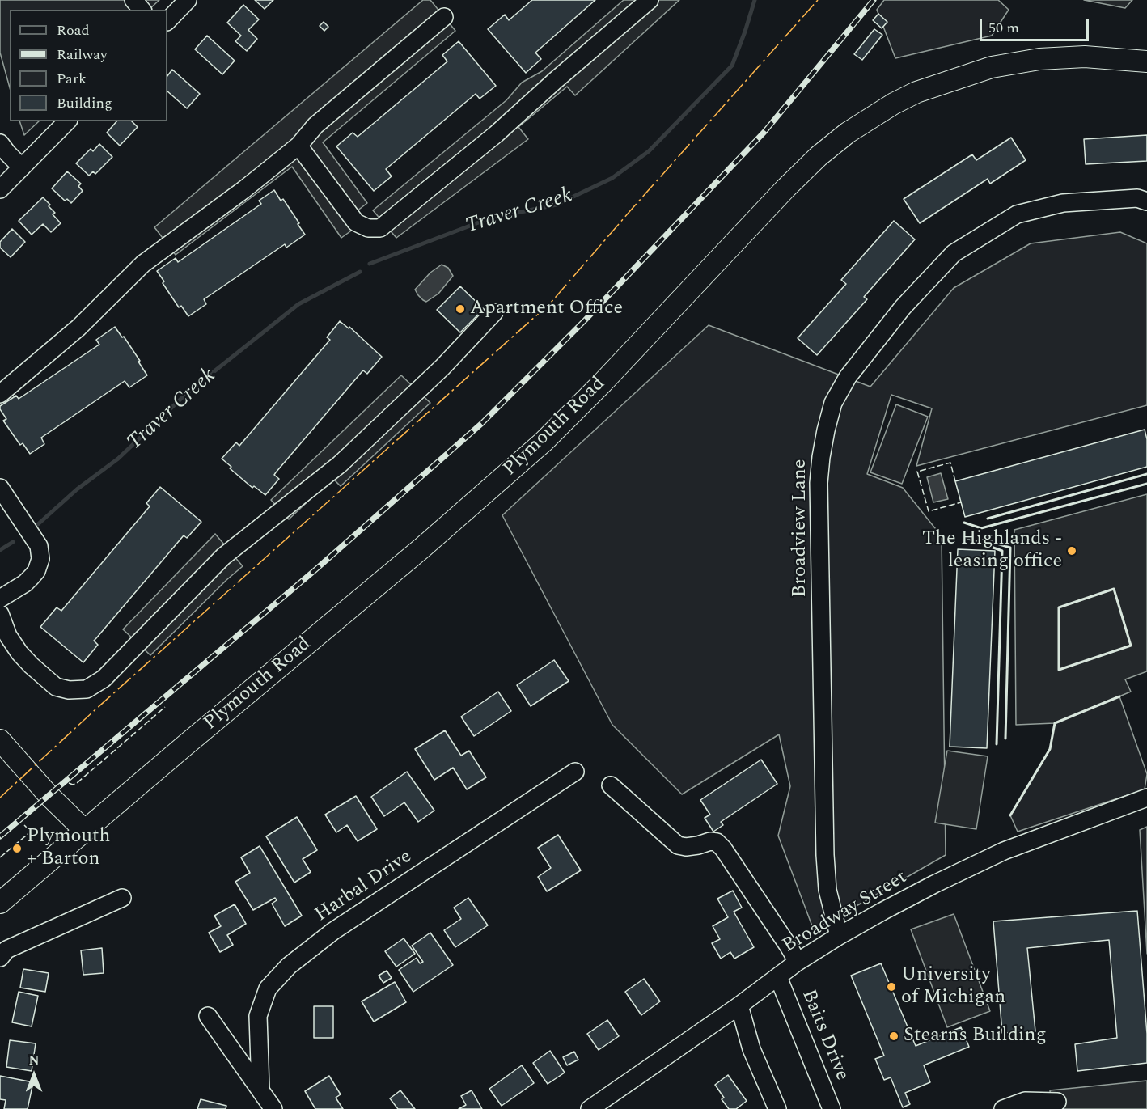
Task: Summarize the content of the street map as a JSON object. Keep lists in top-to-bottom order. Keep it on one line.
{"streets":{"main road":["Plymouth Road"],"street":["Broadview Lane","Harbal Drive","Broadway Street","Baits Drive"]},"crossings":[["Broadview Lane","Broadway Street"],["Broadway Street","Baits Drive"]],"water":["Traver Creek"],"places":["Apartment Office","The Highlands - leasing office","Plymouth + Barton","University of Michigan","Stearns Building"],"legend":["Road","Railway","Park","Building"],"scale_bar":"50 m","north":"top"}
